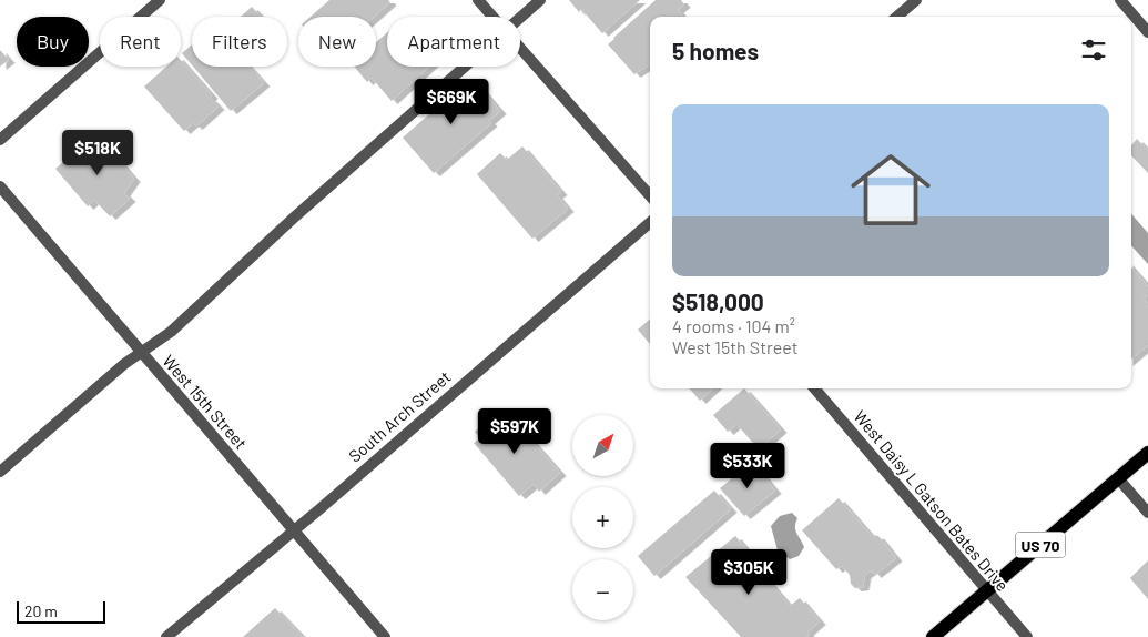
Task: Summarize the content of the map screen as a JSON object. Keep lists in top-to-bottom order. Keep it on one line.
{"streets":{"main road":["US 70"],"street":["West 15th Street","South Arch Street","West Daisy L Gatson Bates Drive"]},"crossings":[["West 15th Street","South Arch Street"],["West Daisy L Gatson Bates Drive","US 70"]],"scale_bar":"20 m","north":"top right","page":{"chip":["Buy","Rent","Filters","New","Apartment"],"heading":"5 homes","price":["$669K","$518K","$597K","$533K","$305K"],"list":[{"name":"$518,000","note":"4 rooms · 104 m² · West 15th Street"}],"map_buttons":["+","−"],"scale":"20 m"}}
